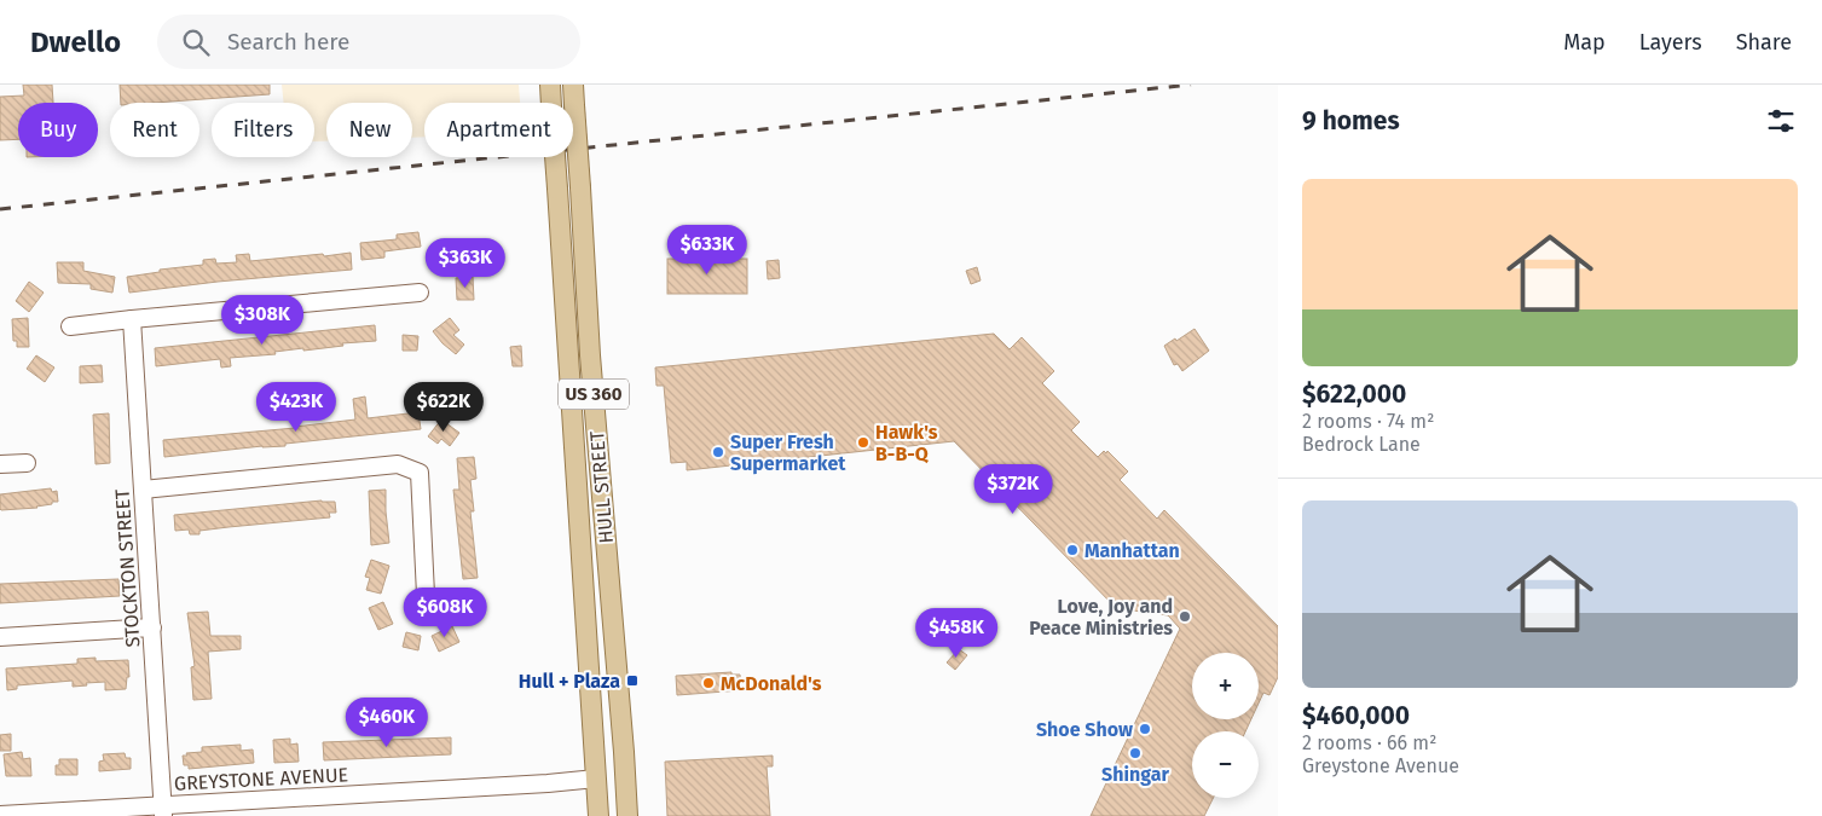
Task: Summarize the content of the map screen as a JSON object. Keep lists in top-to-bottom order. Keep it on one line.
{"streets":{"main road":["US 360","HULL STREET"],"street":["STOCKTON STREET","GREYSTONE AVENUE"]},"crossings":[["HULL STREET","GREYSTONE AVENUE"],["STOCKTON STREET","GREYSTONE AVENUE"]],"places":{"other":["Hawk's B-B-Q","Super Fresh Supermarket","Manhattan","Love, Joy and Peace Ministries","McDonald's","Shoe Show","Shingar"],"transit":["Hull + Plaza"]},"page":{"header":"Dwello","search":"Search here","nav":["Map","Layers","Share"],"heading":"9 homes","chip":["Buy","Rent","Filters","New","Apartment"],"list":[{"name":"$622,000","note":"2 rooms · 74 m² · Bedrock Lane"},{"name":"$460,000","note":"2 rooms · 66 m² · Greystone Avenue"}],"price":["$633K","$363K","$308K","$423K","$622K","$372K","$608K","$458K","$460K"],"map_buttons":["+","−"]}}
